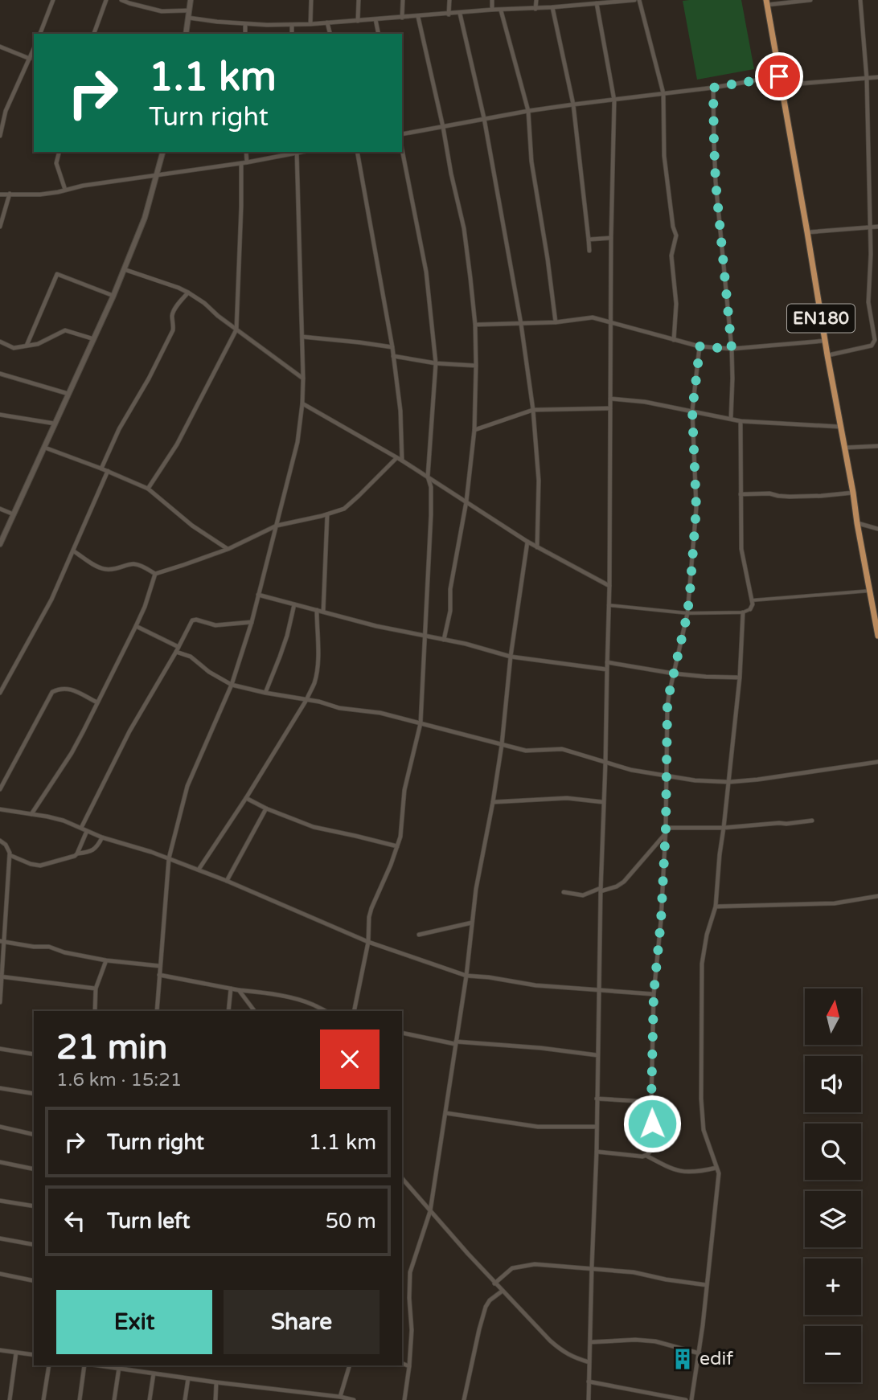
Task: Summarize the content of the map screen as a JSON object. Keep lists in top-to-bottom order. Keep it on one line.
{"streets":{"main road":["EN180"]},"places":{"building":["edif"]},"north":"top","page":{"turn":["1.1 km","Turn right"],"map_buttons":["+","−"],"heading":["21 min","1.6 km · 15:21"],"list":[{"name":"Turn right","value":"1.1 km"},{"name":"Turn left","value":"50 m"}],"buttons":["Exit","Share"]}}
